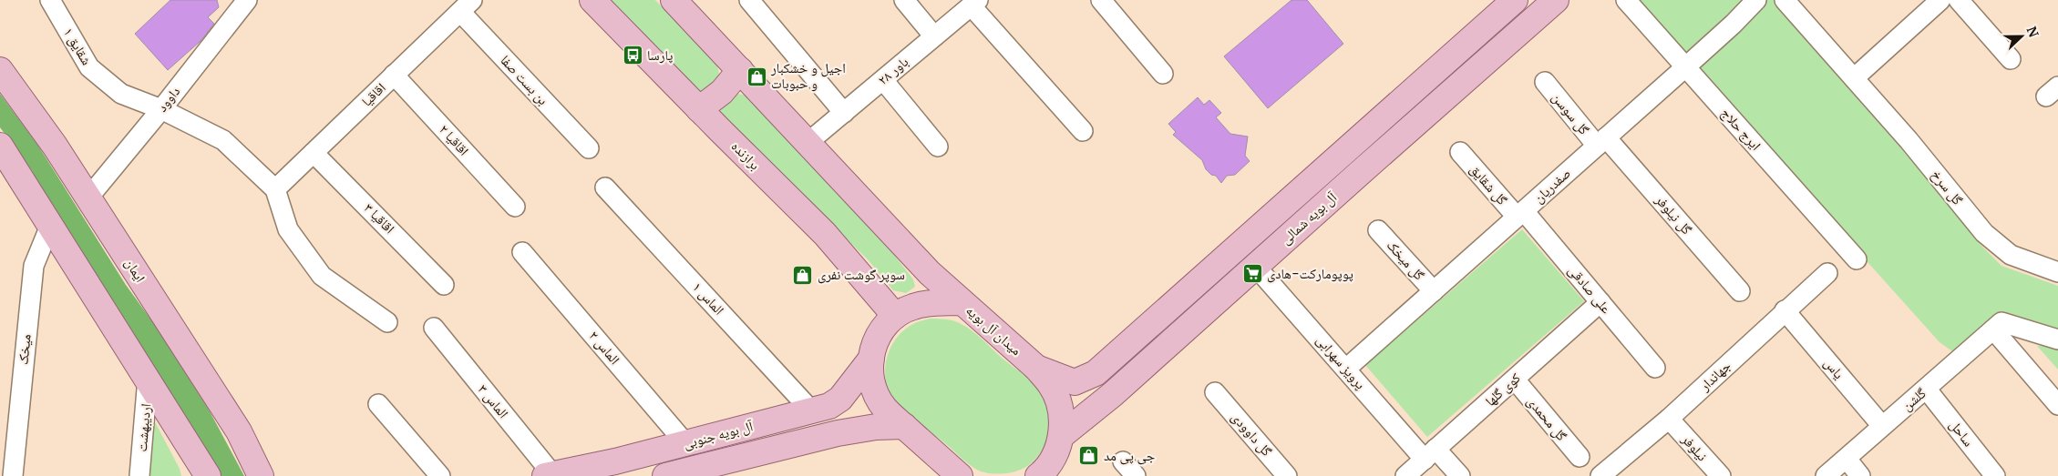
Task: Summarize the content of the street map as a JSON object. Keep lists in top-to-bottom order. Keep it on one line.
{"streets":{"main road":["برازنده","آل بویه شمالی","ایمان","میدان آل بویه","آل بویه جنوبی"],"street":["شقایق ۱","باور ۲۸","بن بست صفا","اقاقیا","داوود","گل سوسن","ایرج حلاج","اقاقیا ۲","گل شقایق","صفدریان","گل سرخ","گل نیلوفر","اقاقیا ۳","گل میخک","علی صادقی","الماس ۱","الماس ۲","میخک","پرویز سهرابی","یاس","جهاندار","کوی گلها","گلشن","الماس ۳","گل محمدی","اردیبهشت","ساحل","گل داوودی","نیلوفر"]},"crossings":[["شقایق ۱","اقاقیا"],["شقایق ۱","داوود"],["بن بست صفا","اقاقیا"],["اقاقیا","اقاقیا ۲"],["اقاقیا","اقاقیا ۳"],["داوود","ایمان"],["گل سوسن","صفدریان"],["گل سوسن","گل نیلوفر"],["ایرج حلاج","صفدریان"],["برازنده","میدان آل بویه"],["گل شقایق","صفدریان"],["گل شقایق","علی صادقی"],["صفدریان","گل نیلوفر"],["صفدریان","گل میخک"],["صفدریان","علی صادقی"],["صفدریان","پرویز سهرابی"],["آل بویه شمالی","میدان آل بویه"],["آل بویه شمالی","پرویز سهرابی"],["علی صادقی","کوی گلها"],["الماس ۱","آل بویه جنوبی"],["میدان آل بویه","آل بویه جنوبی"],["الماس ۲","آل بویه جنوبی"],["پرویز سهرابی","کوی گلها"],["یاس","جهاندار"],["یاس","گلشن"],["جهاندار","نیلوفر"],["کوی گلها","گل محمدی"],["گلشن","ساحل"],["الماس ۳","آل بویه جنوبی"]],"places":{"bus stop":["پارسا"],"shop":["اجیل و خشکبار و حبوبات","سوپر گوشت نفری","جی پی مد"],"supermarket":["پوپومارکت-هادی"]},"north":"right"}
